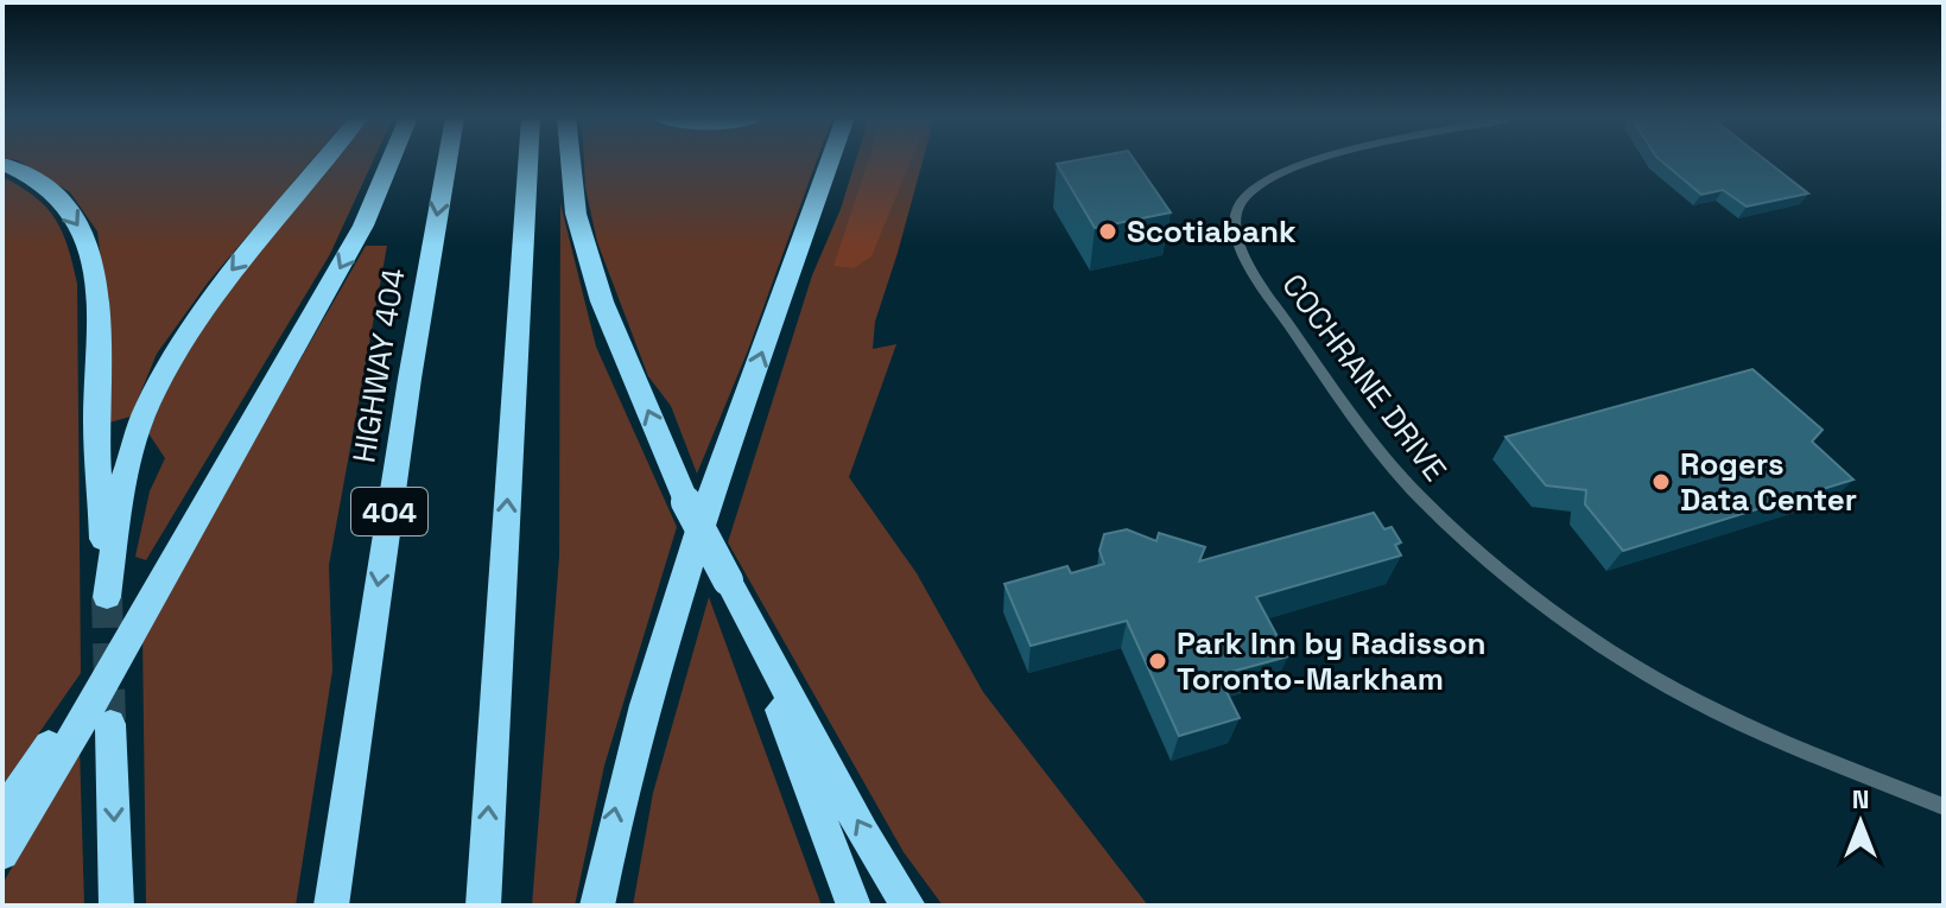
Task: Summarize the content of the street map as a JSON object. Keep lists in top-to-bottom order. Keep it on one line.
{"streets":{"highway":["HIGHWAY 404","404"],"street":["COCHRANE DRIVE"]},"places":["Scotiabank","Rogers Data Center","Park Inn by Radisson Toronto-Markham"],"north":"top"}
